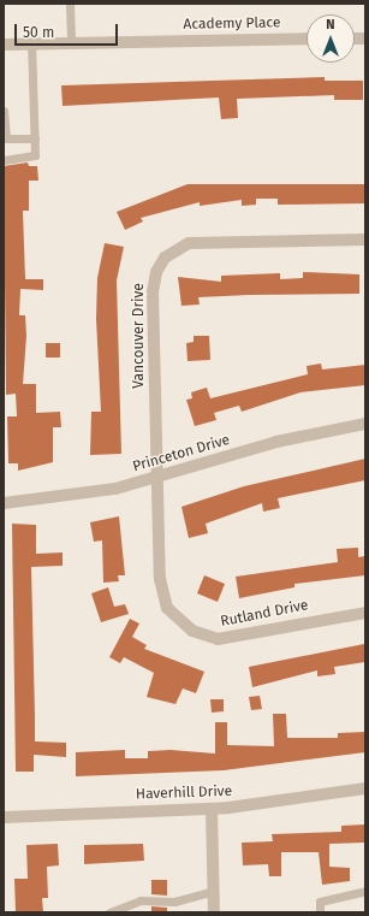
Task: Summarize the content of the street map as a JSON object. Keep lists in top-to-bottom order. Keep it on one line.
{"streets":{"street":["Academy Place","Vancouver Drive","Princeton Drive","Rutland Drive","Haverhill Drive"]},"crossings":[["Vancouver Drive","Princeton Drive"],["Vancouver Drive","Rutland Drive"],["Princeton Drive","Rutland Drive"]],"scale_bar":"50 m","north":"top"}
